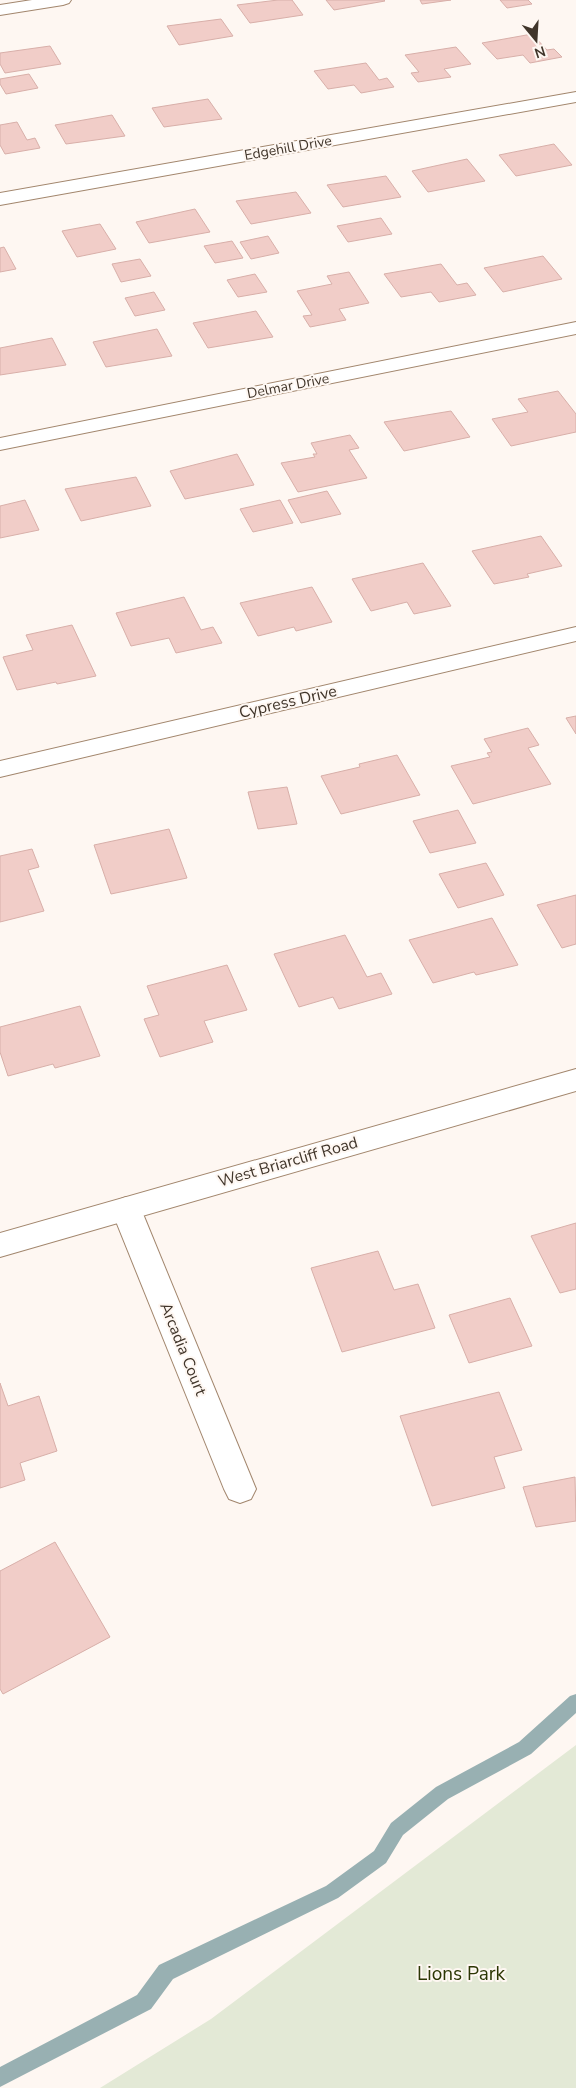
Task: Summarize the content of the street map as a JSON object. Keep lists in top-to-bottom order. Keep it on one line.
{"streets":{"street":["Edgehill Drive","Delmar Drive","Cypress Drive","West Briarcliff Road","Arcadia Court"]},"crossings":[["West Briarcliff Road","Arcadia Court"]],"parks":["Lions Park"],"north":"bottom"}
